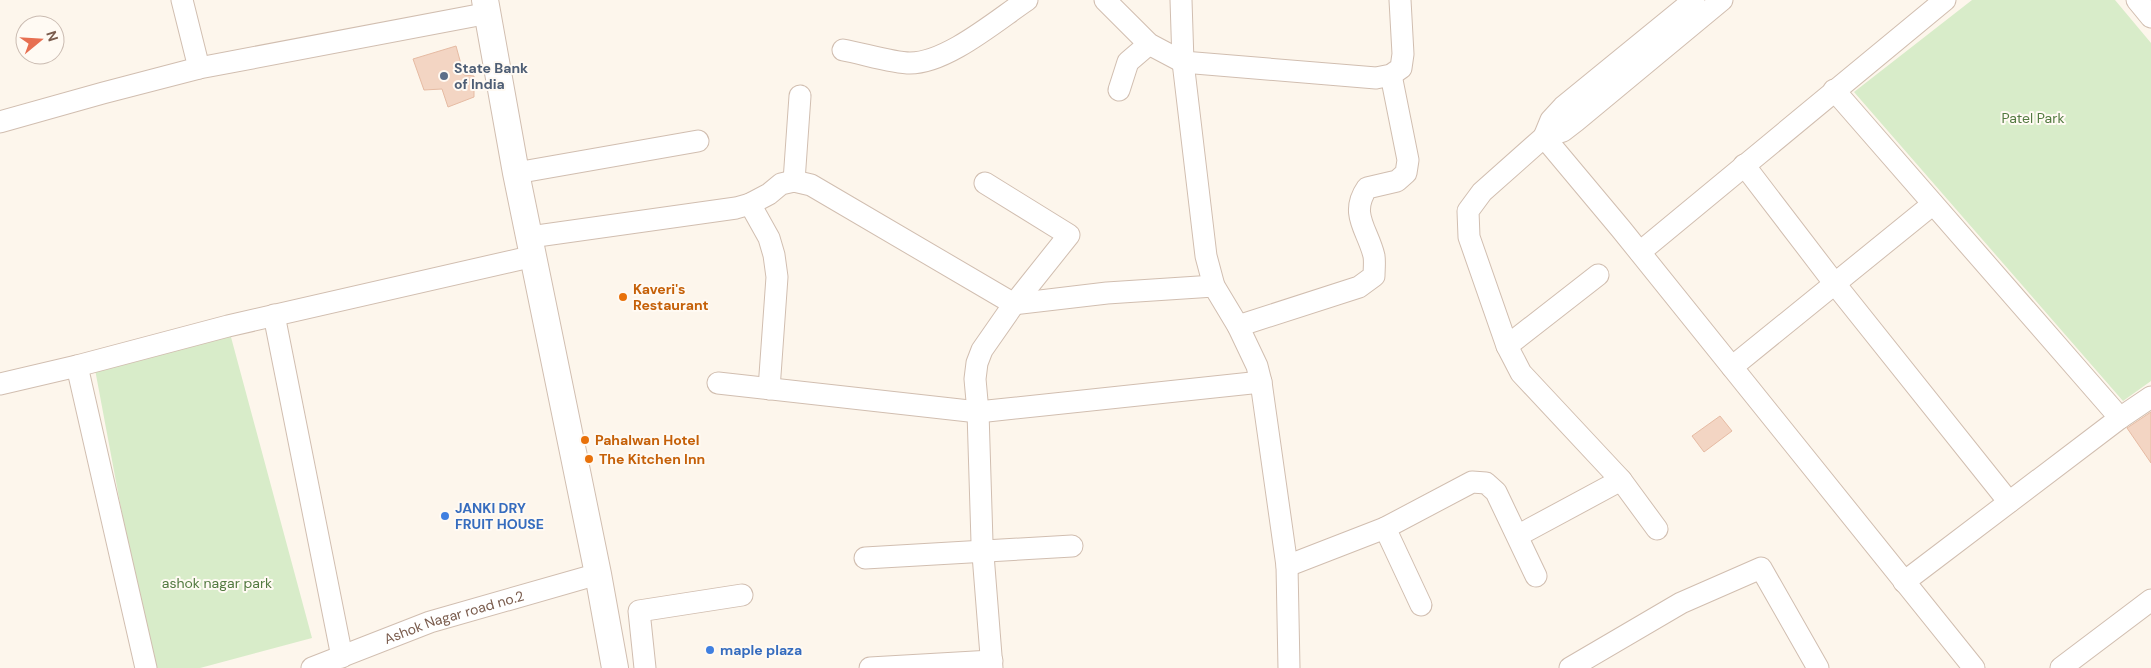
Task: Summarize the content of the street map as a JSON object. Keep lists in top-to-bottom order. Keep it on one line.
{"streets":{"street":["Ashok Nagar road no.2"]},"parks":["Patel Park","ashok nagar park"],"places":["State Bank of India","Kaveri's Restaurant","Pahalwan Hotel","The Kitchen Inn","JANKI DRY FRUIT HOUSE","maple plaza"],"north":"right"}
